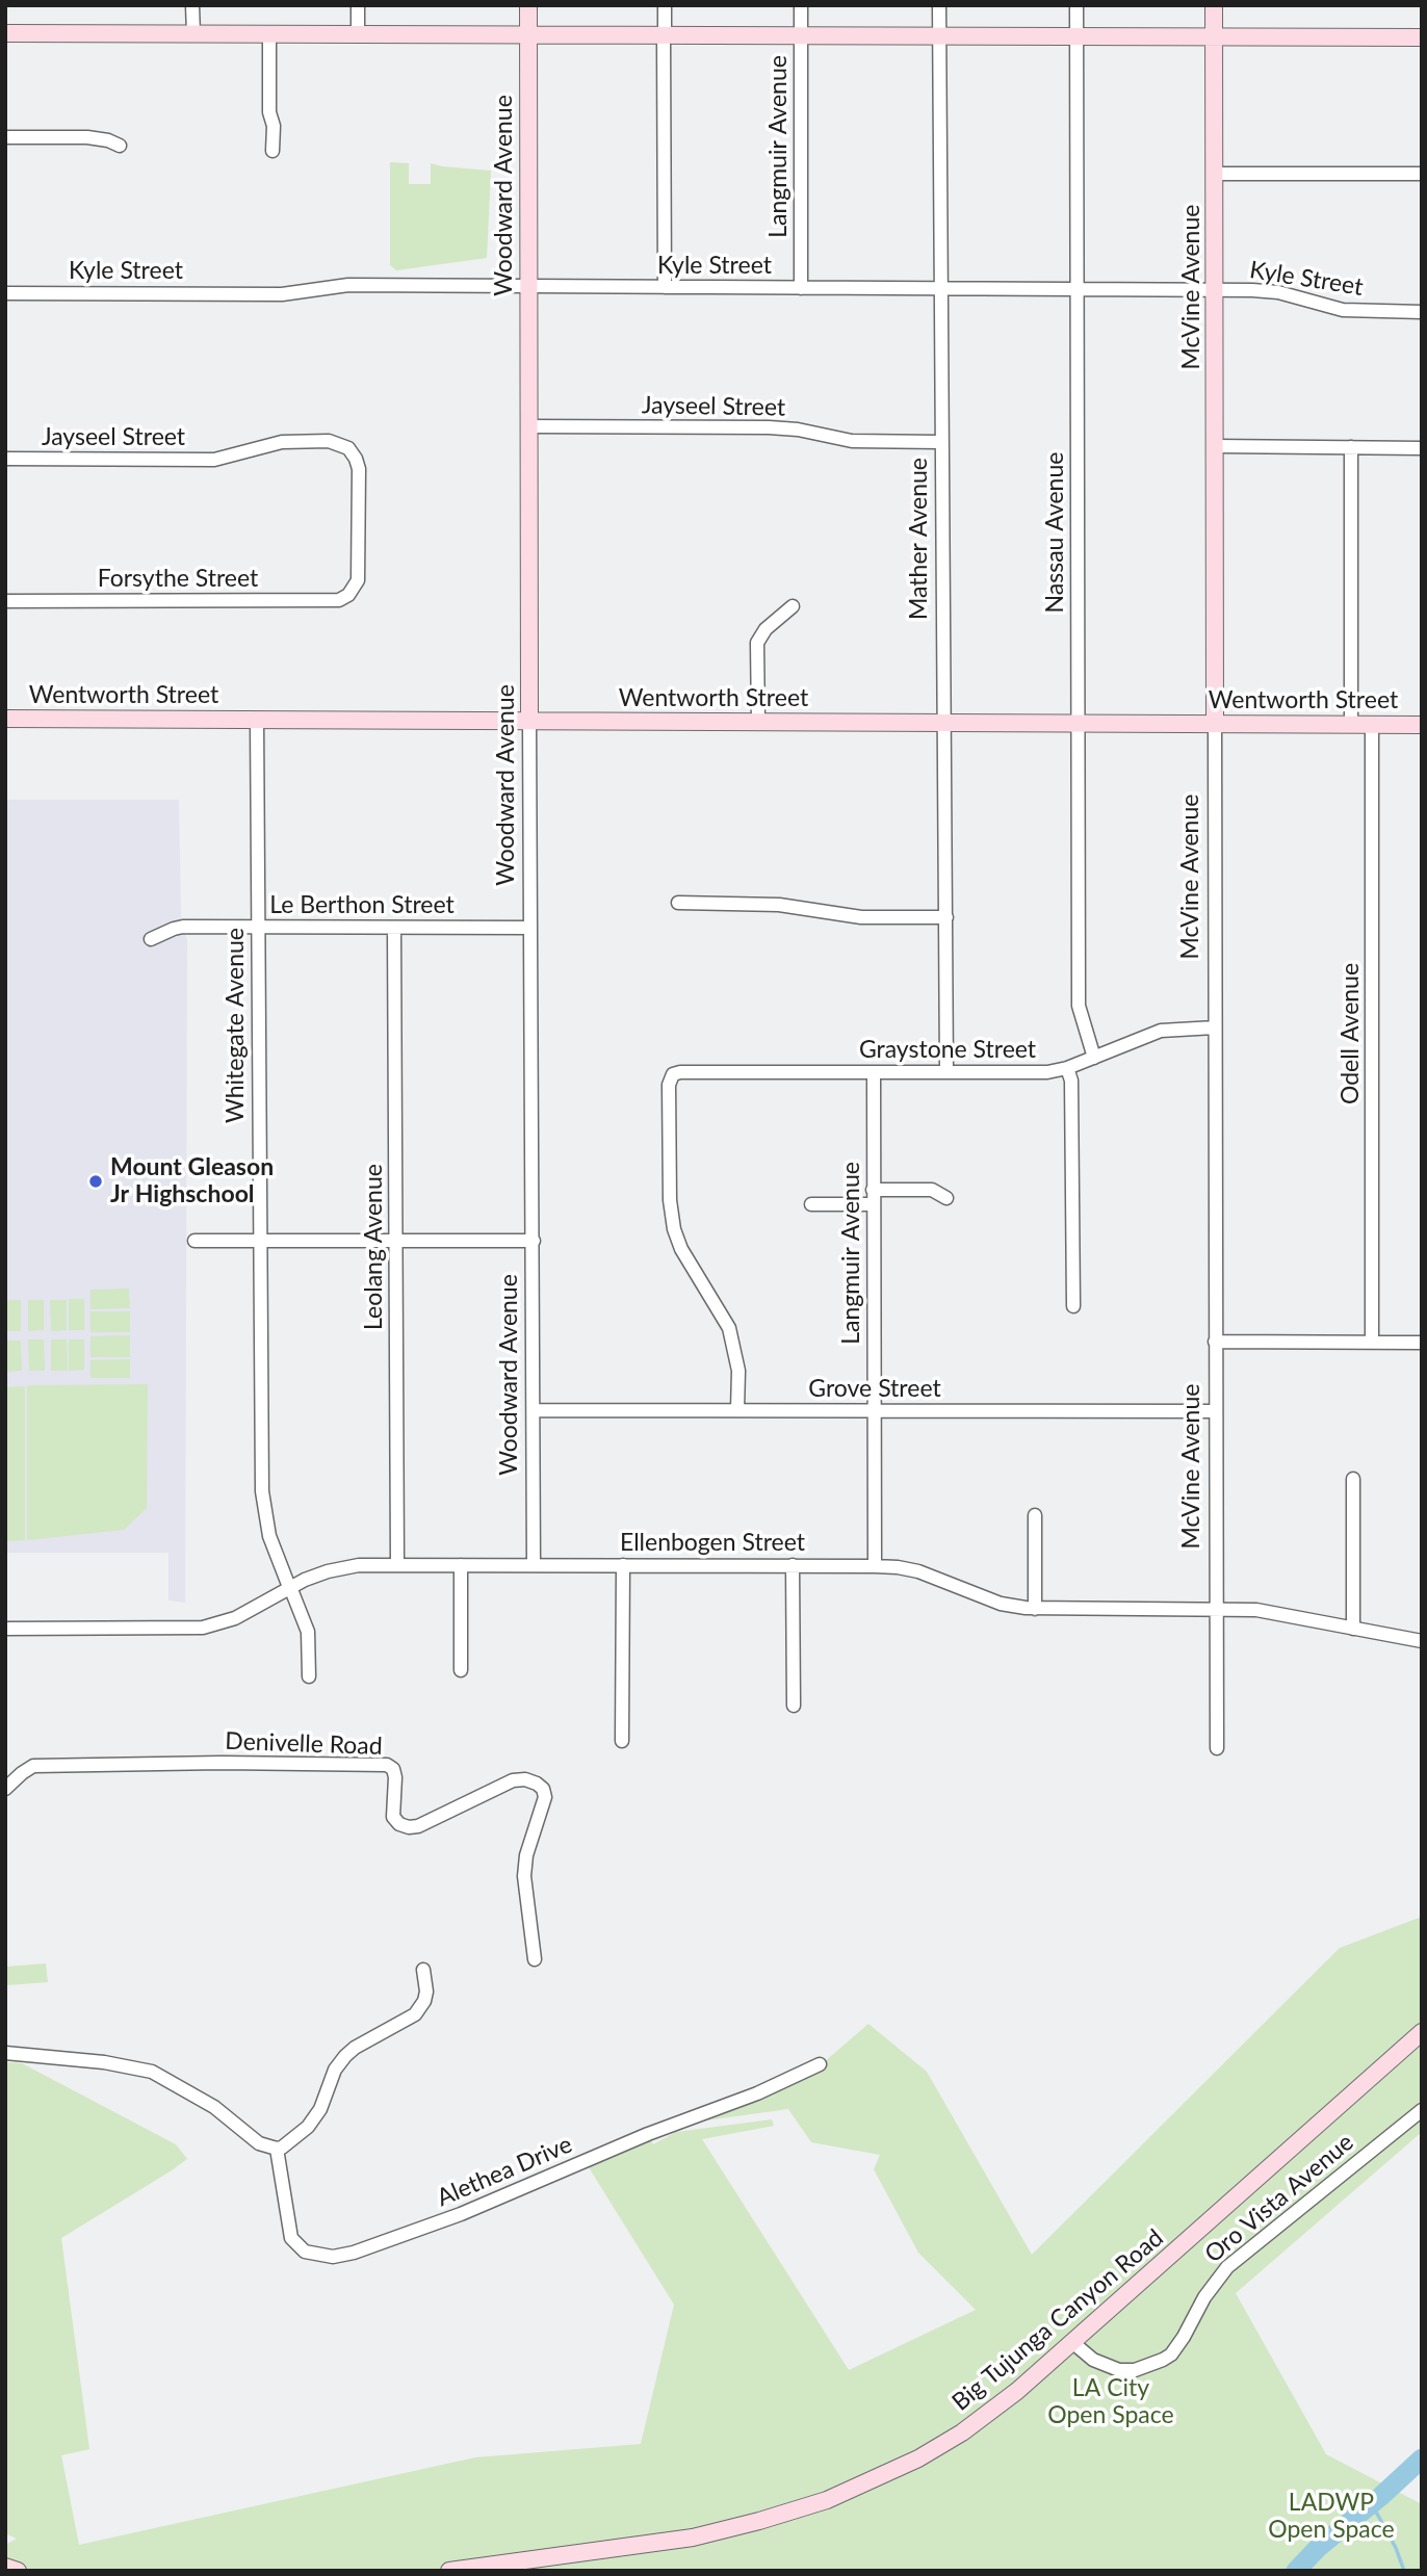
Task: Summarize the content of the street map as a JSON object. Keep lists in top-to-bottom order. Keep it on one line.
{"streets":{"street":["Langmuir Avenue","Woodward Avenue","Kyle Street","McVine Avenue","Jayseel Street","Nassau Avenue","Mather Avenue","Forsythe Street","Wentworth Street","Le Berthon Street","Whitegate Avenue","Odell Avenue","Graystone Street","Leolang Avenue","Grove Street","Ellenbogen Street","Denivelle Road","Alethea Drive","Oro Vista Avenue","Big Tujunga Canyon Road"]},"crossings":[["Langmuir Avenue","Kyle Street"],["Langmuir Avenue","Graystone Street"],["Langmuir Avenue","Grove Street"],["Langmuir Avenue","Ellenbogen Street"],["Woodward Avenue","Kyle Street"],["Woodward Avenue","Jayseel Street"],["Woodward Avenue","Wentworth Street"],["Woodward Avenue","Le Berthon Street"],["Woodward Avenue","Grove Street"],["Woodward Avenue","Ellenbogen Street"],["Kyle Street","McVine Avenue"],["Kyle Street","Nassau Avenue"],["Kyle Street","Mather Avenue"],["McVine Avenue","Wentworth Street"],["McVine Avenue","Graystone Street"],["McVine Avenue","Grove Street"],["McVine Avenue","Ellenbogen Street"],["Jayseel Street","Mather Avenue"],["Jayseel Street","Forsythe Street"],["Nassau Avenue","Wentworth Street"],["Nassau Avenue","Graystone Street"],["Mather Avenue","Wentworth Street"],["Mather Avenue","Graystone Street"],["Wentworth Street","Whitegate Avenue"],["Wentworth Street","Odell Avenue"],["Le Berthon Street","Whitegate Avenue"],["Le Berthon Street","Leolang Avenue"],["Whitegate Avenue","Ellenbogen Street"],["Graystone Street","Grove Street"],["Leolang Avenue","Ellenbogen Street"],["Oro Vista Avenue","Big Tujunga Canyon Road"]],"parks":["LA City Open Space","LADWP Open Space"],"places":["Mount Gleason Jr Highschool"]}
